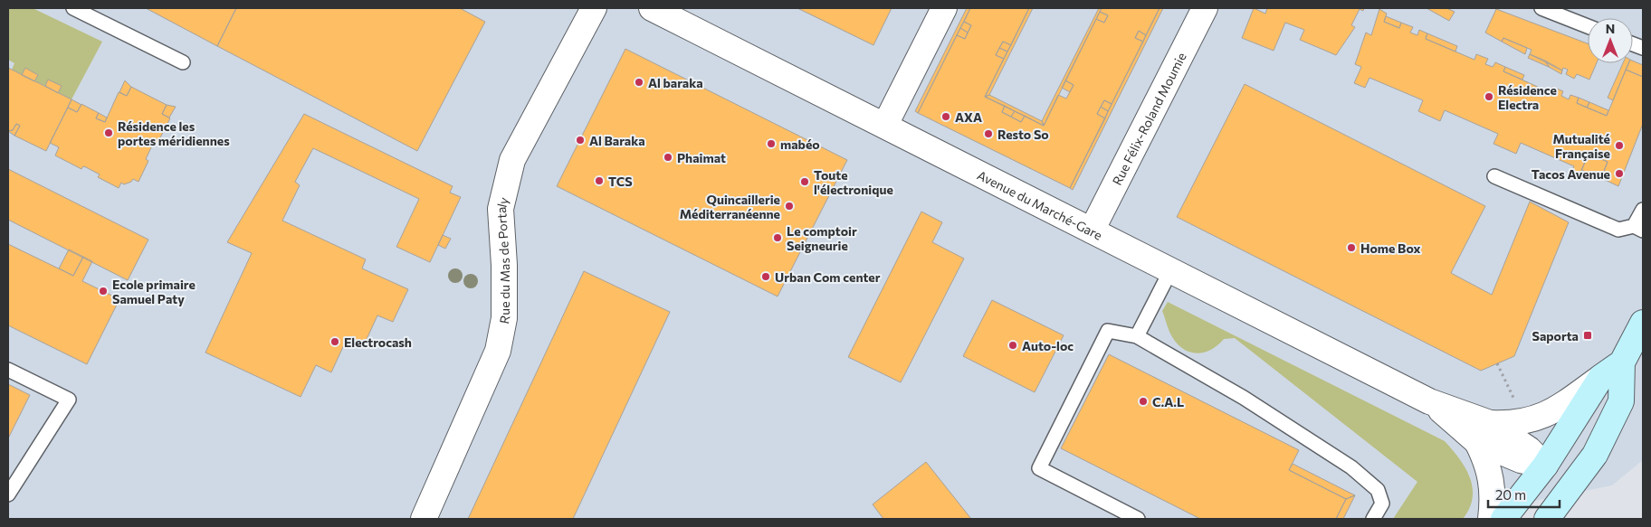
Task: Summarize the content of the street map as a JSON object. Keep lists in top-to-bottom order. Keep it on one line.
{"streets":{"street":["Rue Félix-Roland Moumie","Avenue du Marché-Gare","Rue du Mas de Portaly"]},"crossings":[["Rue Félix-Roland Moumie","Avenue du Marché-Gare"]],"places":{"other":["Al baraka","Résidence Electra","AXA","Résidence les portes méridiennes","Resto So","Al Baraka","mabéo","Mutualité Française","Phaimat","Tacos Avenue","TCS","Toute l'électronique","Quincaillerie Méditerranéenne","Le comptoir Seigneurie","Home Box","Urban Com center","Ecole primaire Samuel Paty","Electrocash","Auto-loc","C.A.L"],"transit":["Saporta"]},"scale_bar":"20 m","north":"top"}
